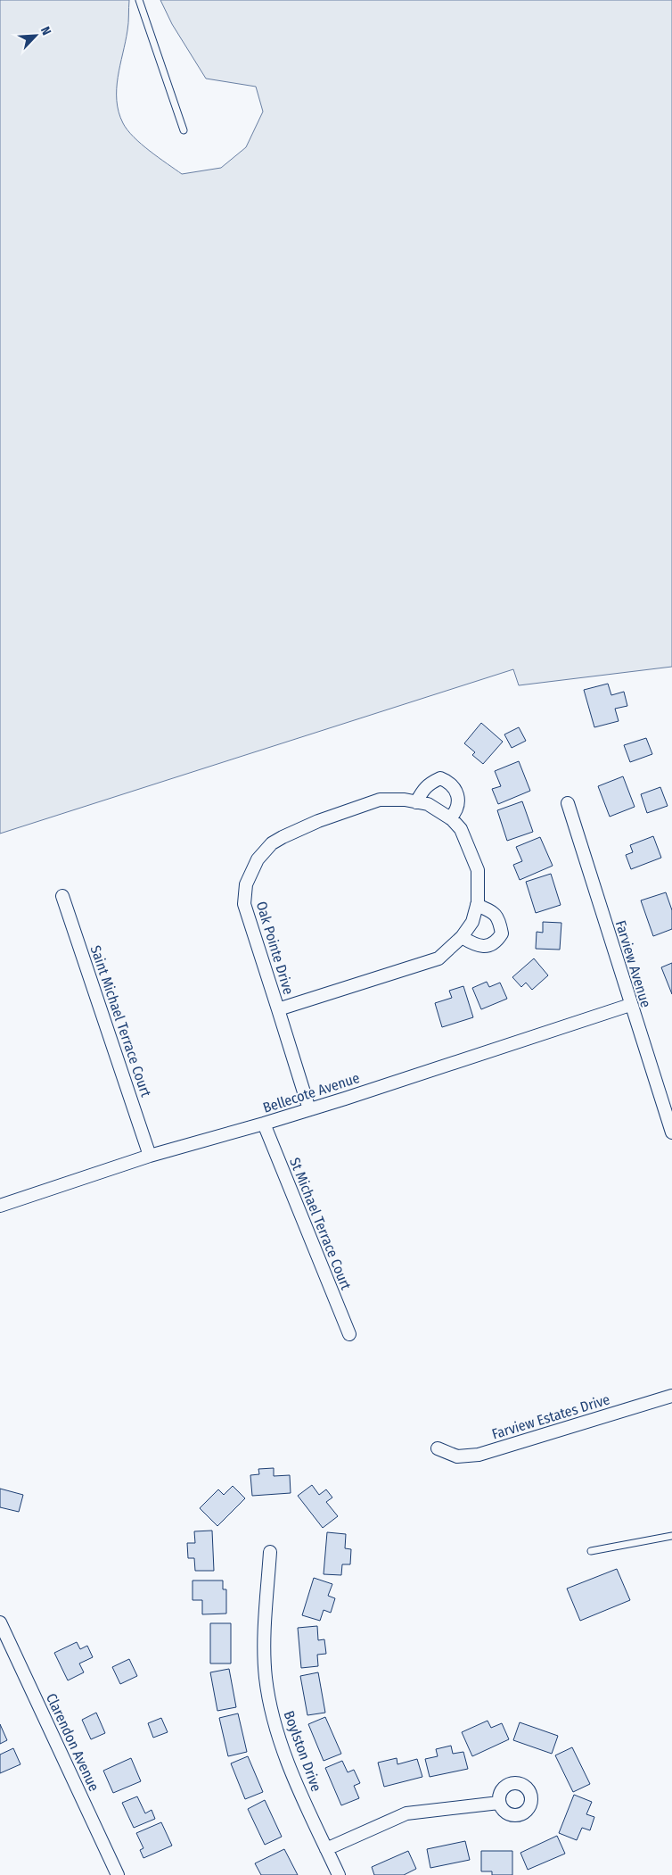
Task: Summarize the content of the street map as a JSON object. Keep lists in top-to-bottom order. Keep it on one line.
{"streets":{"street":["Oak Pointe Drive","Farview Avenue","Saint Michael Terrace Court","Bellecote Avenue","St Michael Terrace Court","Farview Estates Drive","Clarendon Avenue","Boylston Drive"]},"crossings":[["Oak Pointe Drive","Bellecote Avenue"],["Farview Avenue","Bellecote Avenue"],["Saint Michael Terrace Court","Bellecote Avenue"],["Bellecote Avenue","St Michael Terrace Court"]],"north":"top right"}
